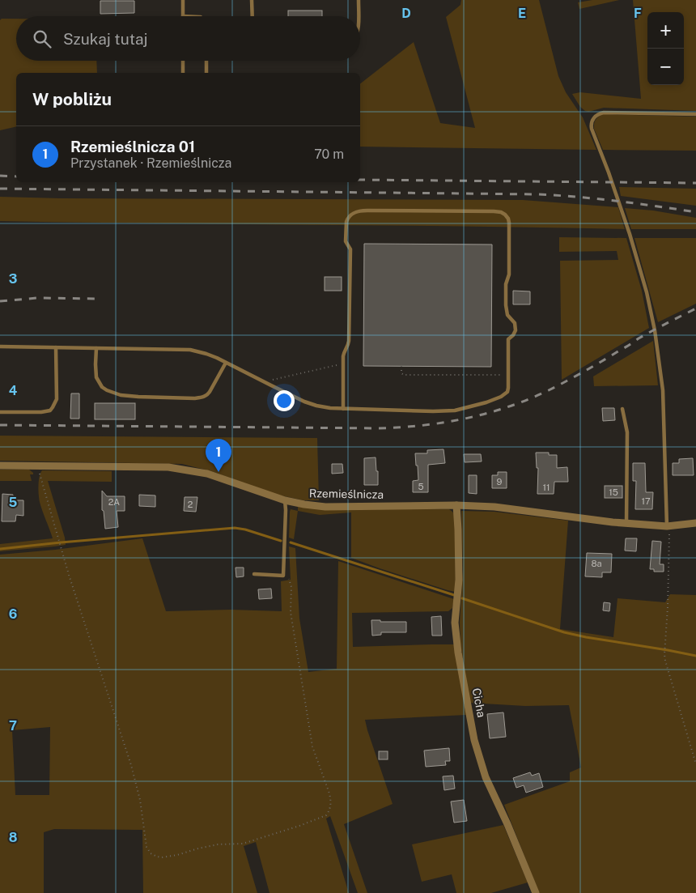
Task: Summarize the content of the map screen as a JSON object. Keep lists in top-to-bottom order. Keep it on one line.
{"streets":{"street":["Rzemieślnicza","Cicha"]},"crossings":[["Rzemieślnicza","Cicha"]],"house_numbers":["9","5","11","15","17","2A","2","8a"],"page":{"map_buttons":["+","−"],"search":"Szukaj tutaj","heading":"W pobliżu","list":[{"mark":"1","name":"Rzemieślnicza 01","note":"Przystanek · Rzemieślnicza","value":"70 m"}],"pins":"1"},"grid":{"columns":["D","E","F"],"rows":["3","4","5","6","7","8"]}}
